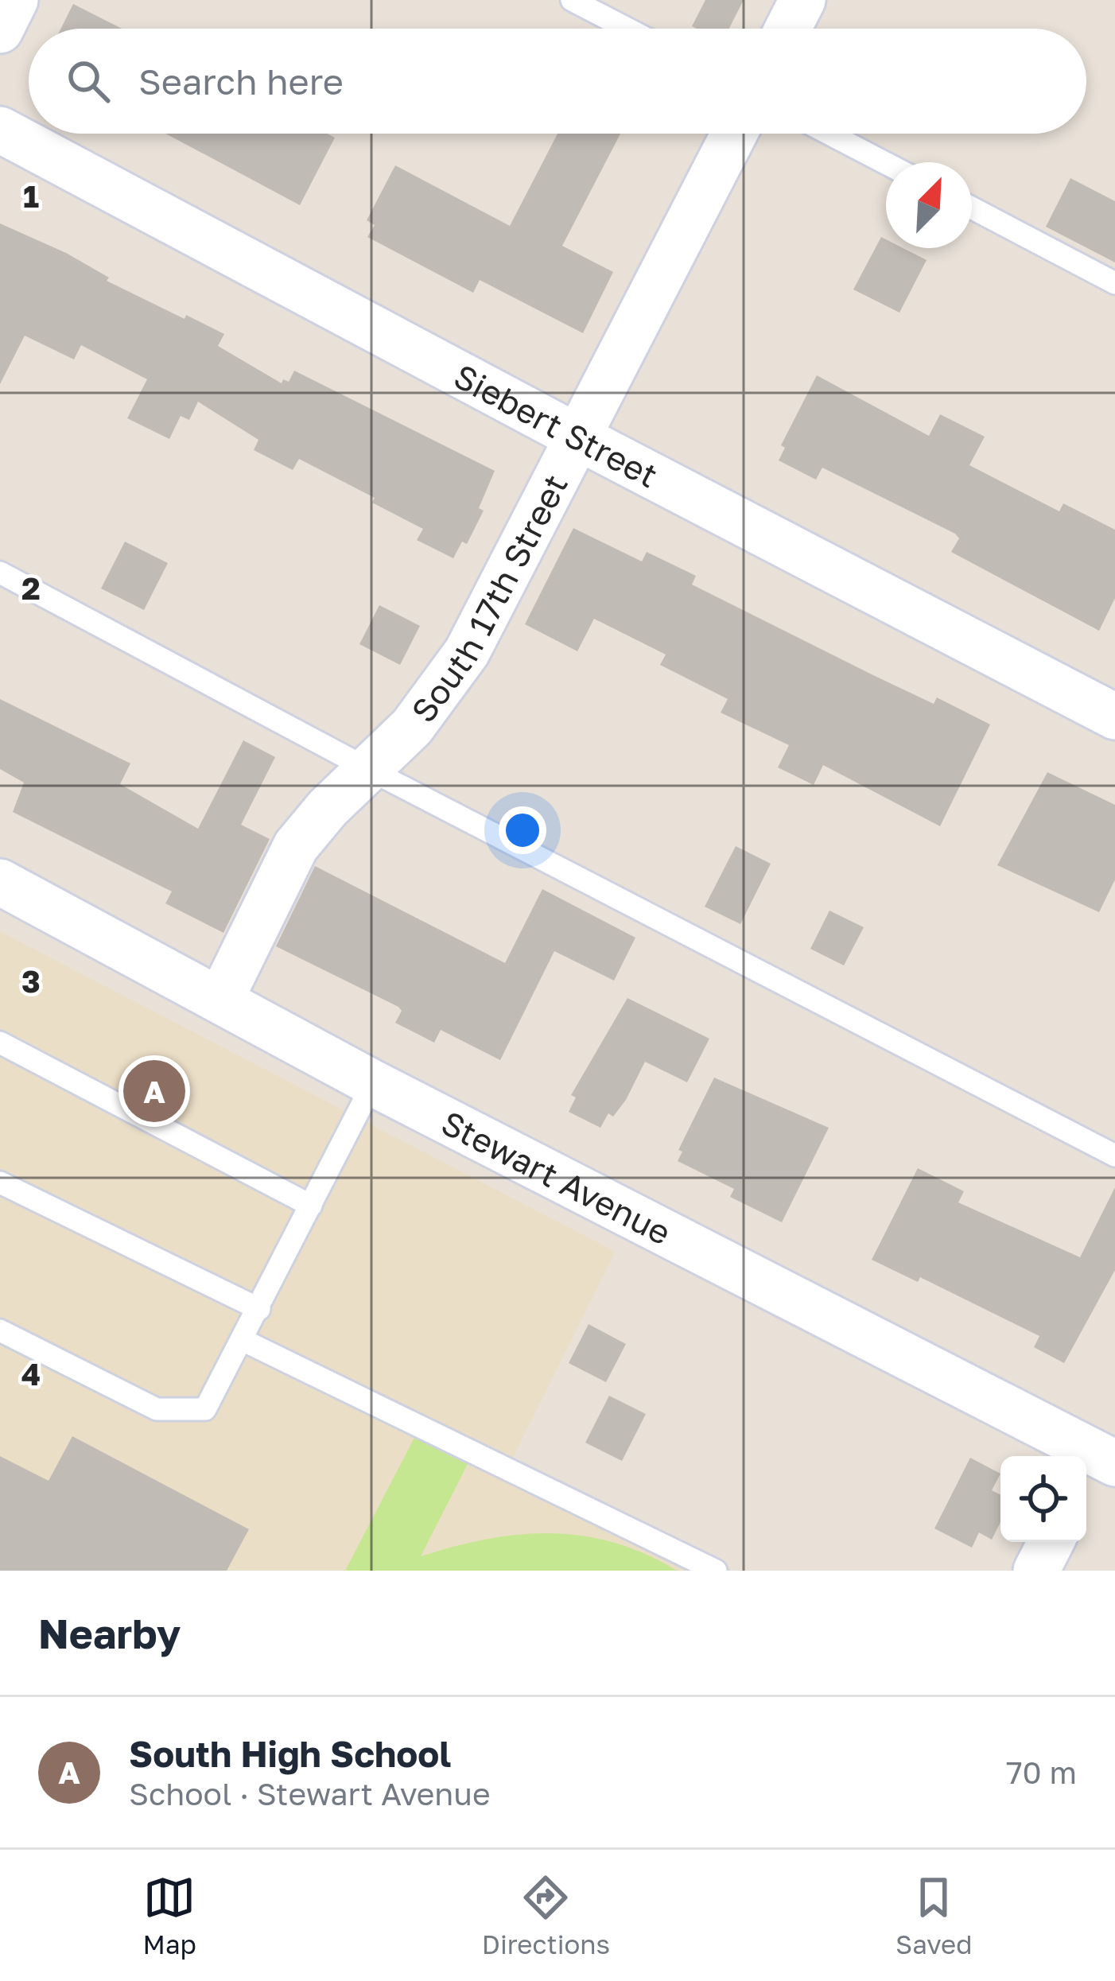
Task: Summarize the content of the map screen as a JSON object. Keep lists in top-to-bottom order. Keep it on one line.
{"streets":{"street":["Siebert Street","South 17th Street","Stewart Avenue"]},"crossings":[["Siebert Street","South 17th Street"],["South 17th Street","Stewart Avenue"]],"north":"top right","page":{"search":"Search here","pins":"A","heading":"Nearby","list":[{"mark":"A","name":"South High School","note":"School · Stewart Avenue","value":"70 m"}],"nav":["Map","Directions","Saved"]},"grid":{"rows":["1","2","3","4"]}}
